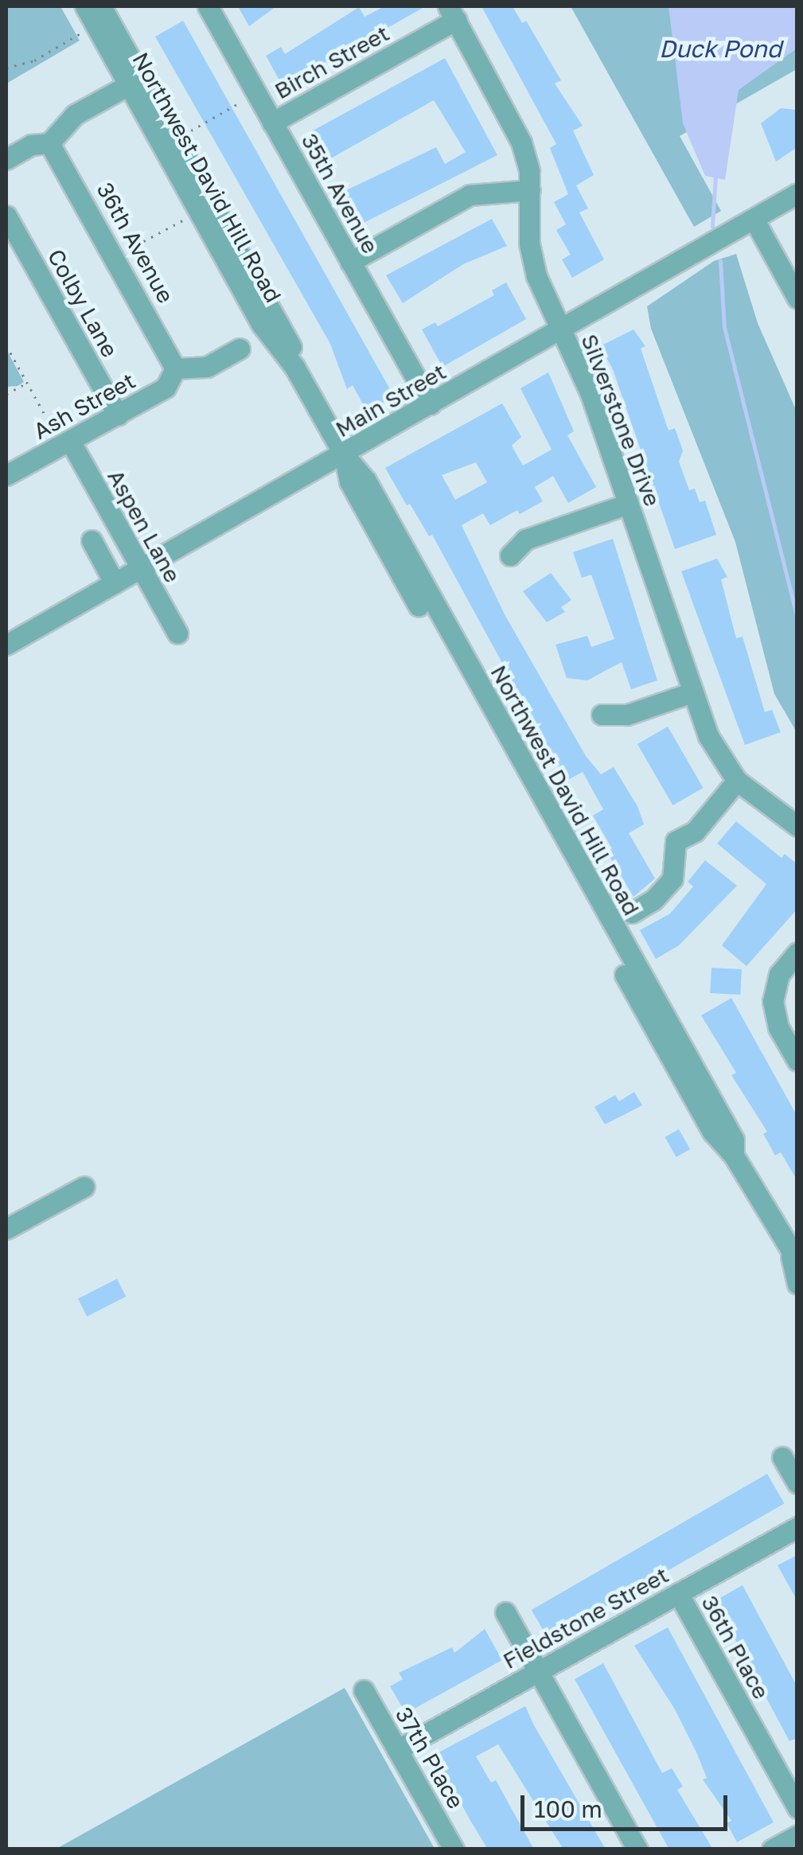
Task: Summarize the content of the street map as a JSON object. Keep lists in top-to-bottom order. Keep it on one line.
{"streets":{"street":["Birch Street","Northwest David Hill Road","35th Avenue","36th Avenue","Colby Lane","Main Street","Ash Street","Silverstone Drive","Aspen Lane","Fieldstone Street","36th Place","37th Place"]},"crossings":[["Birch Street","35th Avenue"],["Birch Street","Silverstone Drive"],["Northwest David Hill Road","Main Street"],["35th Avenue","Main Street"],["36th Avenue","Ash Street"],["Colby Lane","Ash Street"],["Main Street","Silverstone Drive"],["Main Street","Aspen Lane"],["Ash Street","Aspen Lane"],["Fieldstone Street","36th Place"],["Fieldstone Street","37th Place"]],"water":["Duck Pond"],"scale_bar":"100 m"}
